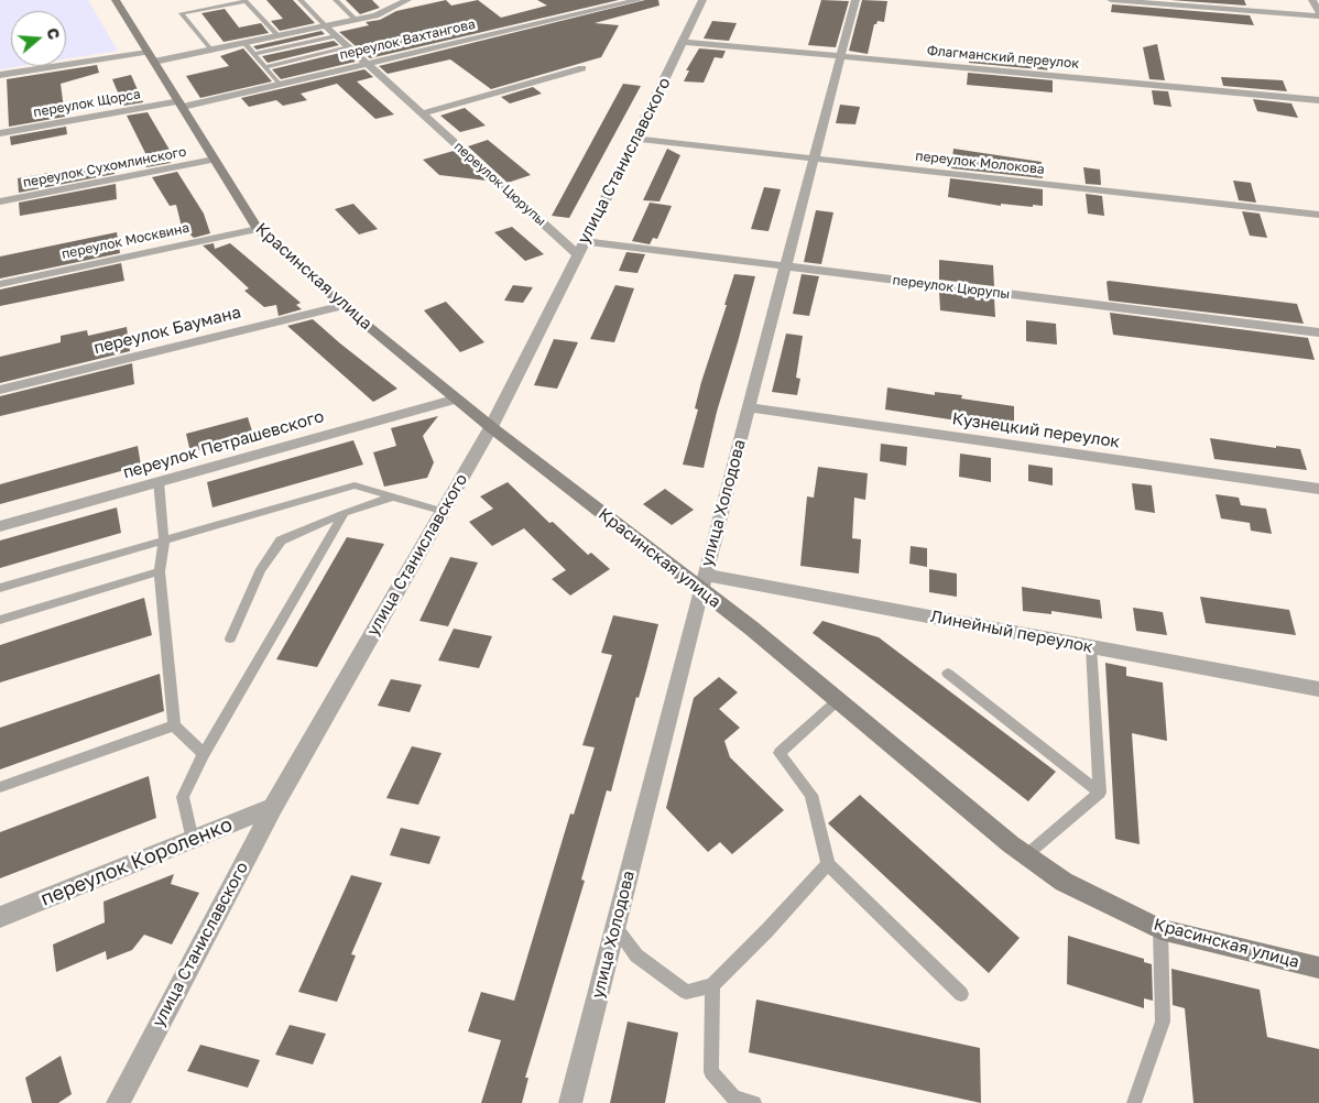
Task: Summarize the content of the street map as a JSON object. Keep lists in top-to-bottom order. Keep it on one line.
{"streets":{"main road":["Красинская улица"],"street":["переулок Вахтангова","Флагманский переулок","переулок Щорса","улица Станиславского","переулок Молокова","переулок Сухомлинского","переулок Цюрупы","переулок Москвина","переулок Баумана","Кузнецкий переулок","переулок Петрашевского","улица Холодова","Линейный переулок","переулок Короленко"]},"crossings":[["переулок Вахтангова","переулок Щорса"],["переулок Вахтангова","переулок Цюрупы"],["переулок Вахтангова","Красинская улица"],["Флагманский переулок","улица Станиславского"],["Флагманский переулок","улица Холодова"],["переулок Щорса","Красинская улица"],["улица Станиславского","переулок Молокова"],["улица Станиславского","переулок Цюрупы"],["улица Станиславского","Красинская улица"],["улица Станиславского","переулок Короленко"],["переулок Молокова","улица Холодова"],["переулок Сухомлинского","Красинская улица"],["переулок Цюрупы","улица Холодова"],["переулок Москвина","Красинская улица"],["Красинская улица","переулок Баумана"],["Красинская улица","переулок Петрашевского"],["Красинская улица","улица Холодова"],["Красинская улица","Линейный переулок"],["Кузнецкий переулок","улица Холодова"],["улица Холодова","Линейный переулок"]],"north":"right"}
